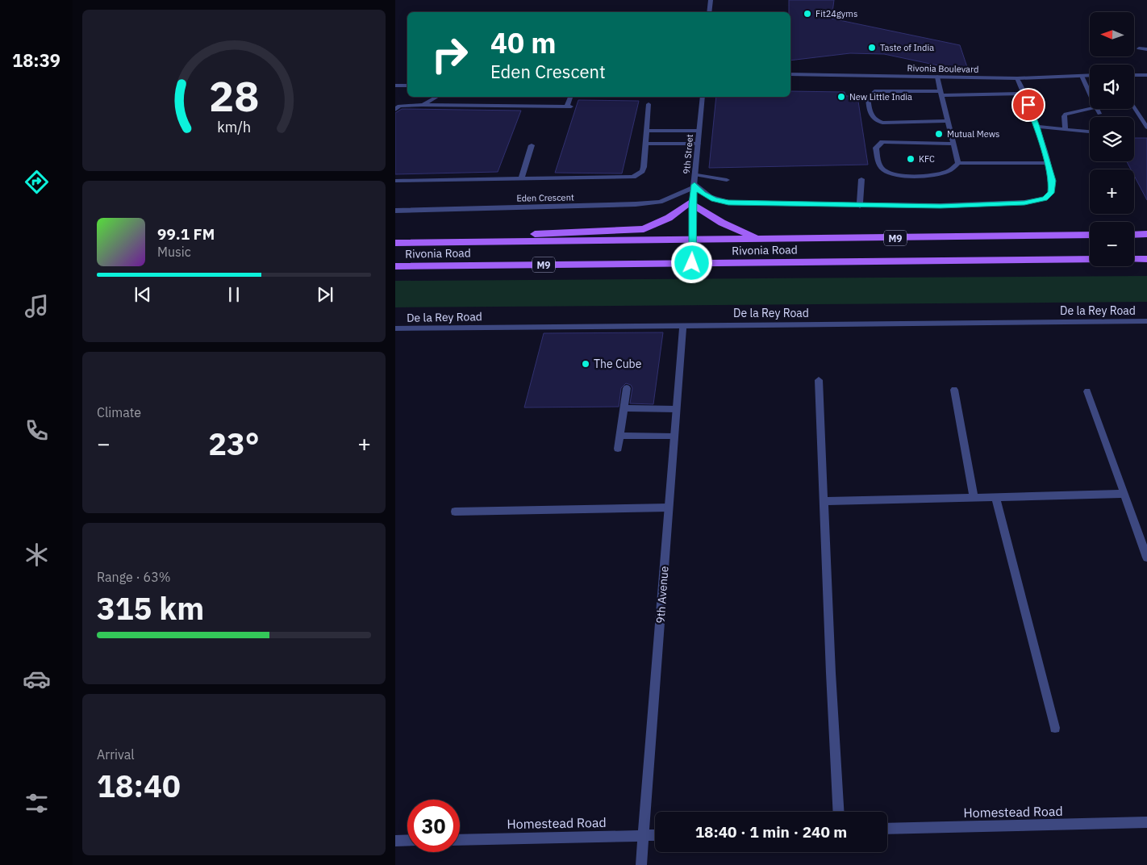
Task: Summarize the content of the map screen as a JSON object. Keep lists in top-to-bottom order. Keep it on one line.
{"streets":{"main road":["M9","Rivonia Road"],"street":["Rivonia Boulevard","9th Street","Eden Crescent","De la Rey Road","9th Avenue","Homestead Road"]},"crossings":[["9th Street","Eden Crescent"],["9th Street","Rivonia Road"],["De la Rey Road","9th Avenue"],["9th Avenue","Homestead Road"]],"places":["Fit24gyms","Taste of India","New Little India","Mutual Mews","KFC","The Cube"],"north":"left","page":{"tabs":"18:39","map_buttons":["+","−"],"turn":["40 m","Eden Crescent"],"song":["99.1 FM","Music"],"tile":["Climate",["Range · 63%","315 km"],["Arrival","18:40"]],"heat":["−","23°","+"],"limit":"30","trip":"18:40 · 1 min · 240 m","gauge":["28","km/h"]}}
